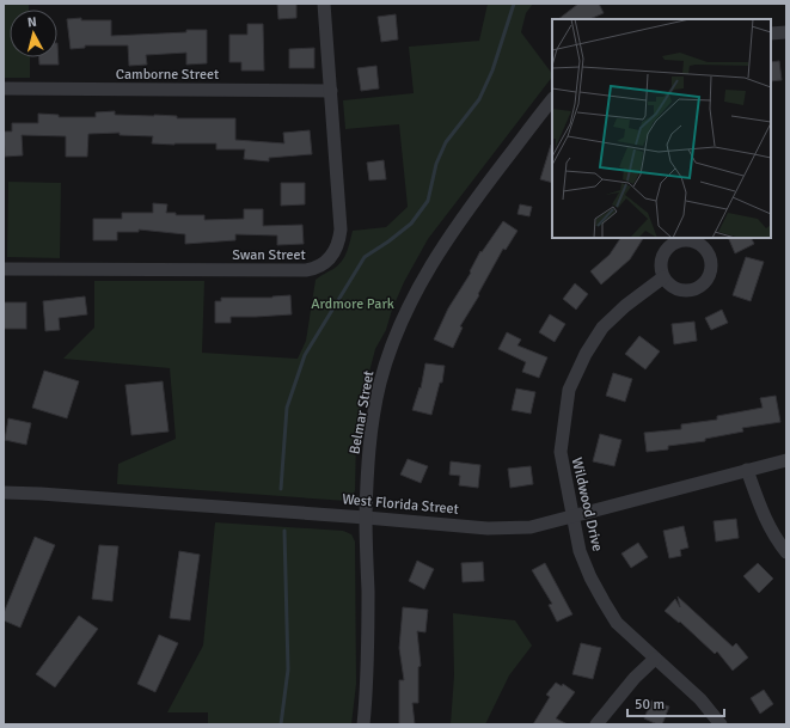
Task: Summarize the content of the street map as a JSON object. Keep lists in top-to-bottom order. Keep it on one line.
{"streets":{"street":["Camborne Street","Swan Street","Belmar Street","West Florida Street","Wildwood Drive"]},"crossings":[["Camborne Street","Swan Street"],["Belmar Street","West Florida Street"],["West Florida Street","Wildwood Drive"]],"parks":["Ardmore Park"],"scale_bar":"50 m","north":"top"}
